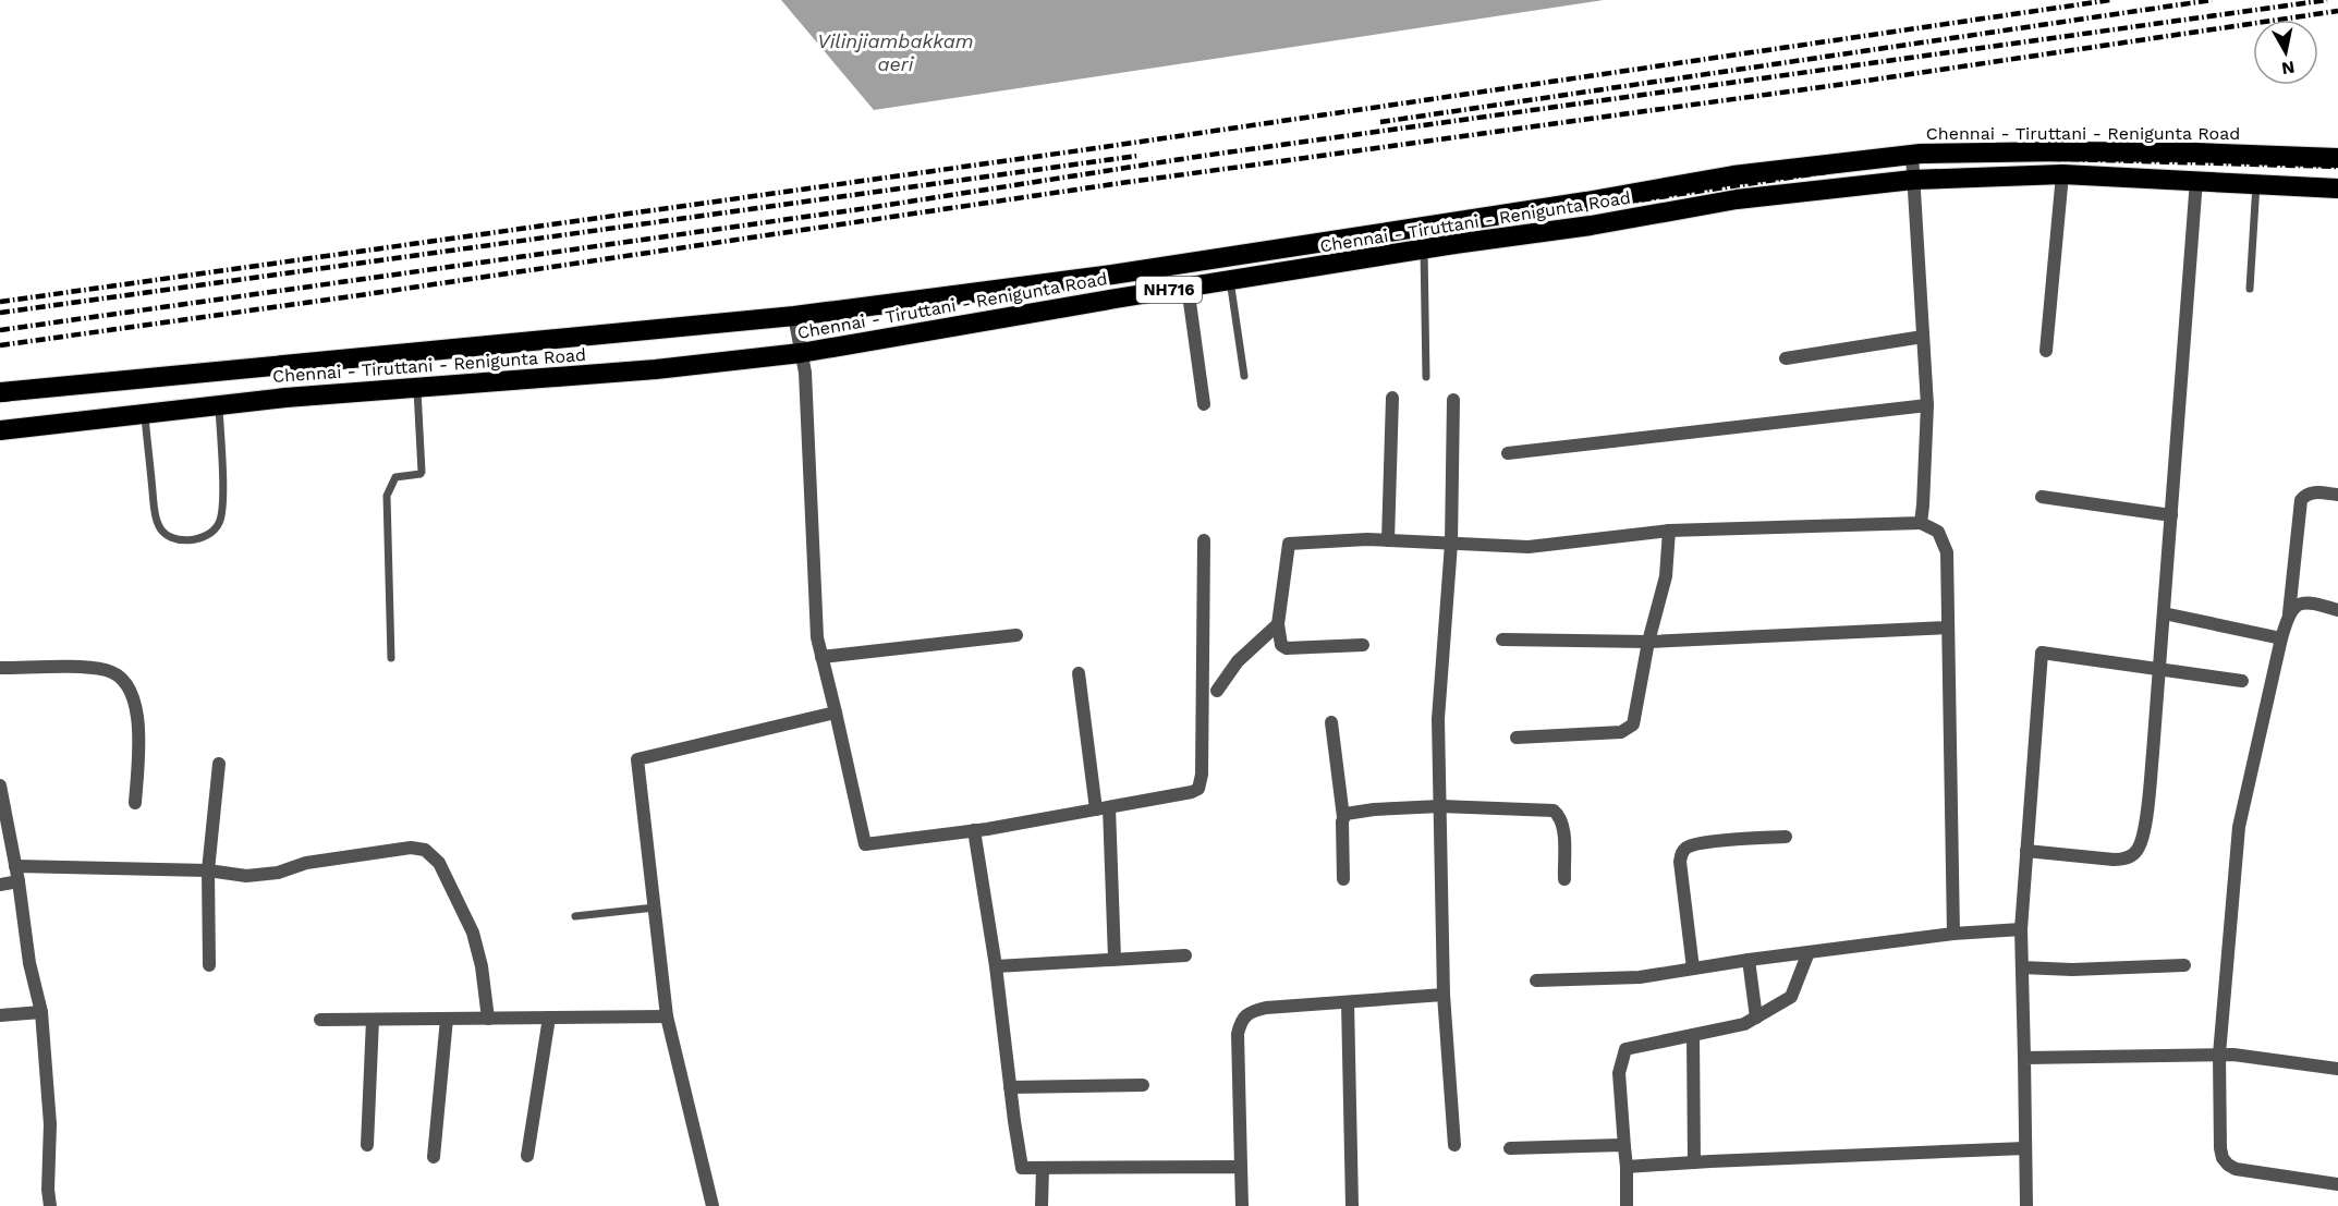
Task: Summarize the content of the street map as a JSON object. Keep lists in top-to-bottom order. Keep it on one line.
{"streets":{"highway":["Chennai - Tiruttani - Renigunta Road","NH716"]},"water":["Vilinjiambakkam aeri"],"north":"bottom"}
